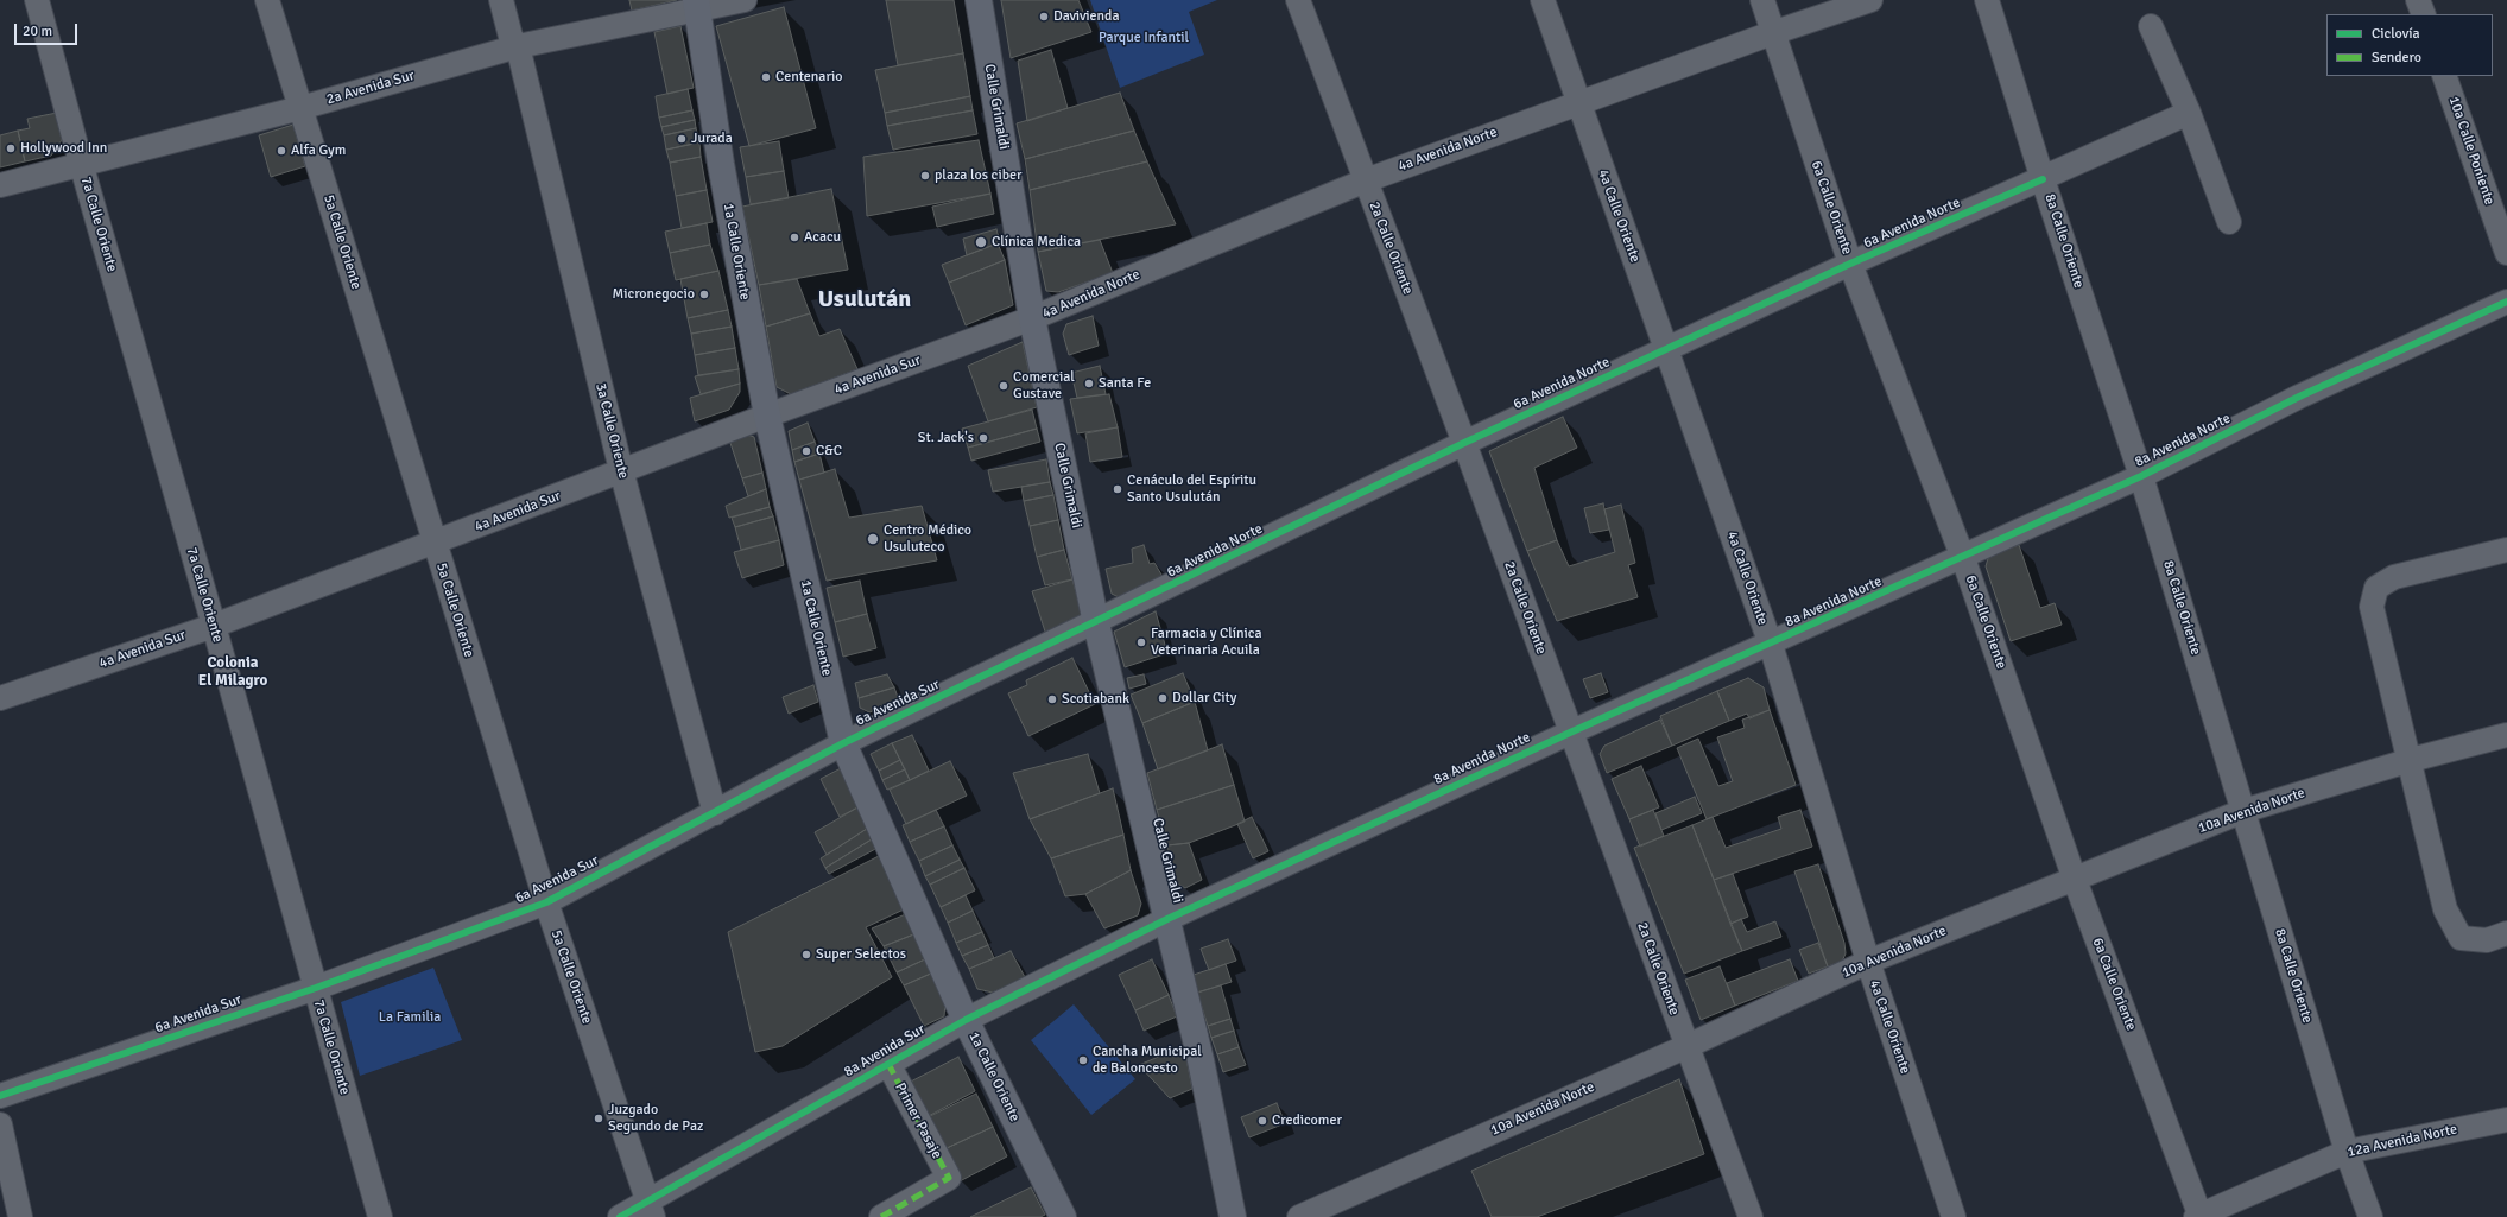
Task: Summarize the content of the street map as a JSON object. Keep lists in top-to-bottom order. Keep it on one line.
{"streets":{"main road":["Calle Grimaldi","1a Calle Oriente"],"street":["2a Avenida Sur","4a Avenida Norte","10a Calle Poniente","6a Calle Oriente","4a Calle Oriente","6a Avenida Norte","7a Calle Oriente","8a Calle Oriente","5a Calle Oriente","2a Calle Oriente","4a Avenida Sur","3a Calle Oriente","8a Avenida Norte","6a Avenida Sur","10a Avenida Norte","8a Avenida Sur","Primer Pasaje","12a Avenida Norte"]},"crossings":[["2a Avenida Sur","7a Calle Oriente"],["2a Avenida Sur","5a Calle Oriente"],["2a Avenida Sur","1a Calle Oriente"],["2a Avenida Sur","3a Calle Oriente"],["Calle Grimaldi","4a Avenida Norte"],["Calle Grimaldi","6a Avenida Norte"],["Calle Grimaldi","4a Avenida Sur"],["Calle Grimaldi","8a Avenida Norte"],["Calle Grimaldi","6a Avenida Sur"],["Calle Grimaldi","8a Avenida Sur"],["4a Avenida Norte","6a Calle Oriente"],["4a Avenida Norte","4a Calle Oriente"],["4a Avenida Norte","2a Calle Oriente"],["4a Avenida Norte","4a Avenida Sur"],["6a Calle Oriente","6a Avenida Norte"],["6a Calle Oriente","8a Avenida Norte"],["6a Calle Oriente","10a Avenida Norte"],["6a Calle Oriente","12a Avenida Norte"],["4a Calle Oriente","6a Avenida Norte"],["4a Calle Oriente","8a Avenida Norte"],["4a Calle Oriente","10a Avenida Norte"],["6a Avenida Norte","8a Calle Oriente"],["6a Avenida Norte","2a Calle Oriente"],["6a Avenida Norte","6a Avenida Sur"],["7a Calle Oriente","4a Avenida Sur"],["7a Calle Oriente","6a Avenida Sur"],["8a Calle Oriente","8a Avenida Norte"],["8a Calle Oriente","10a Avenida Norte"],["8a Calle Oriente","12a Avenida Norte"],["5a Calle Oriente","4a Avenida Sur"],["5a Calle Oriente","6a Avenida Sur"],["5a Calle Oriente","8a Avenida Sur"],["2a Calle Oriente","8a Avenida Norte"],["2a Calle Oriente","10a Avenida Norte"],["1a Calle Oriente","4a Avenida Sur"],["1a Calle Oriente","6a Avenida Sur"],["1a Calle Oriente","8a Avenida Sur"],["4a Avenida Sur","3a Calle Oriente"],["3a Calle Oriente","6a Avenida Sur"],["8a Avenida Norte","8a Avenida Sur"],["8a Avenida Sur","Primer Pasaje"]],"districts":["Usulután","Colonia El Milagro"],"parks":["Parque Infantil","La Familia"],"places":["Davivienda","Centenario","Jurada","Hollywood Inn","Alfa Gym","plaza los ciber","Acacu","Clínica Medica","Micronegocio","Santa Fe","Comercial Gustave","St. Jack's","C&C","Cenáculo del Espíritu Santo Usulután","Centro Médico Usuluteco","Farmacia y Clínica Veterinaria Acuila","Dollar City","Scotiabank","Super Selectos","Cancha Municipal de Baloncesto","Juzgado Segundo de Paz","Credicomer"],"legend":["Ciclovía","Sendero"],"scale_bar":"20 m"}
